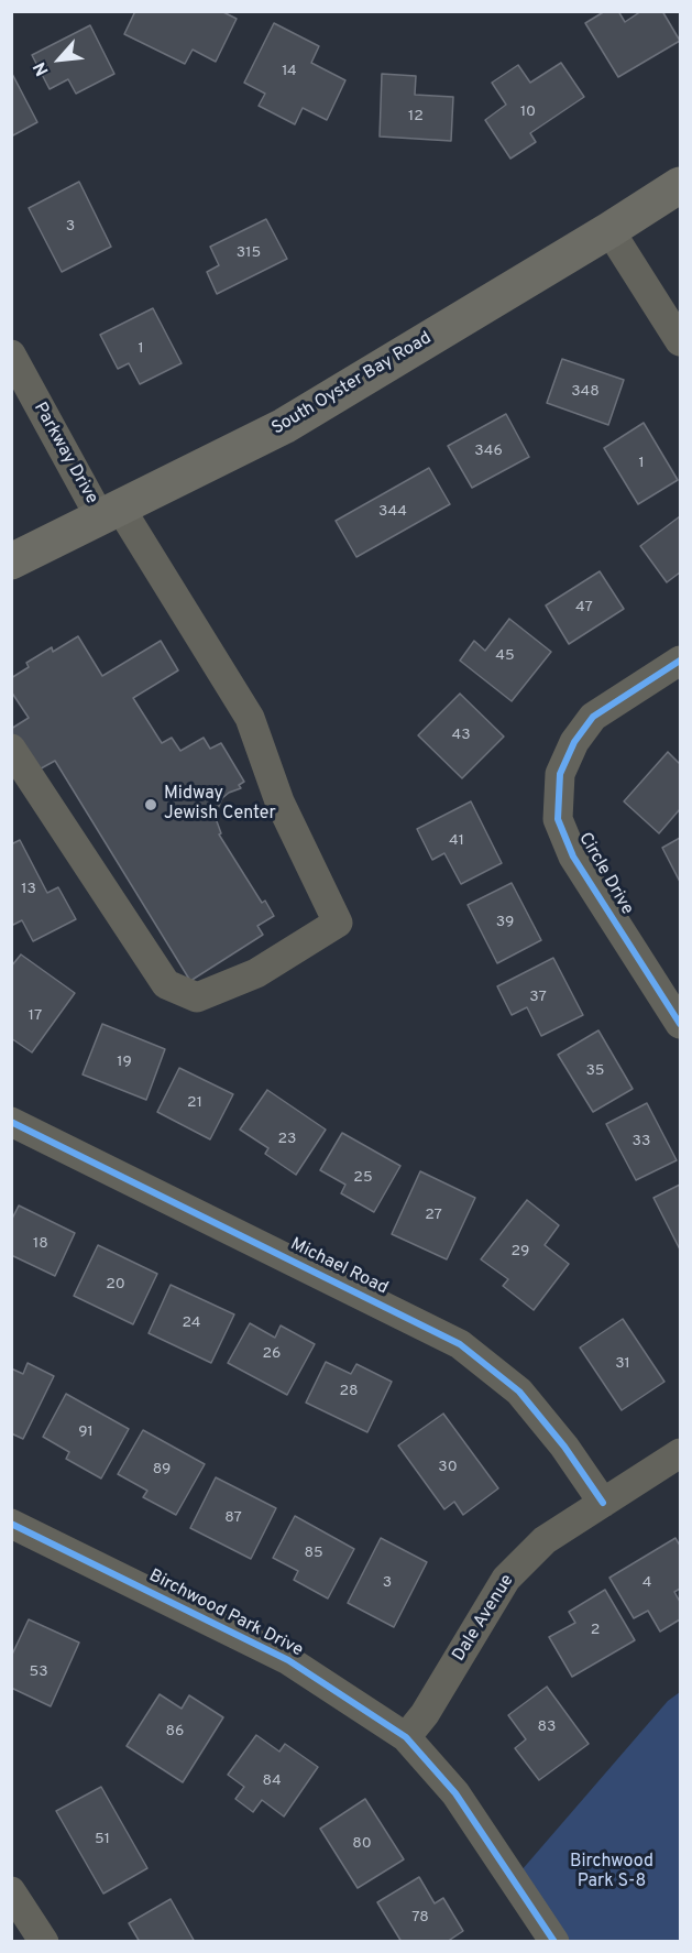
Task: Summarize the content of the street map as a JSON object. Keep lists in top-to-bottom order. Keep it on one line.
{"streets":{"main road":["South Oyster Bay Road"],"street":["Parkway Drive","Circle Drive","Michael Road","Birchwood Park Drive","Dale Avenue"]},"crossings":[["South Oyster Bay Road","Parkway Drive"],["Michael Road","Dale Avenue"],["Birchwood Park Drive","Dale Avenue"]],"parks":["Birchwood Park S-8"],"places":["Midway Jewish Center"],"house_numbers":["14","10","12","3","315","1","348","346","1","344","47","45","43","41","13","39","37","17","19","35","21","23","33","25","27","18","29","20","24","26","31","28","91","30","89","87","85","3","4","2","53","83","86","84","51","80","78"],"north":"bottom left"}
